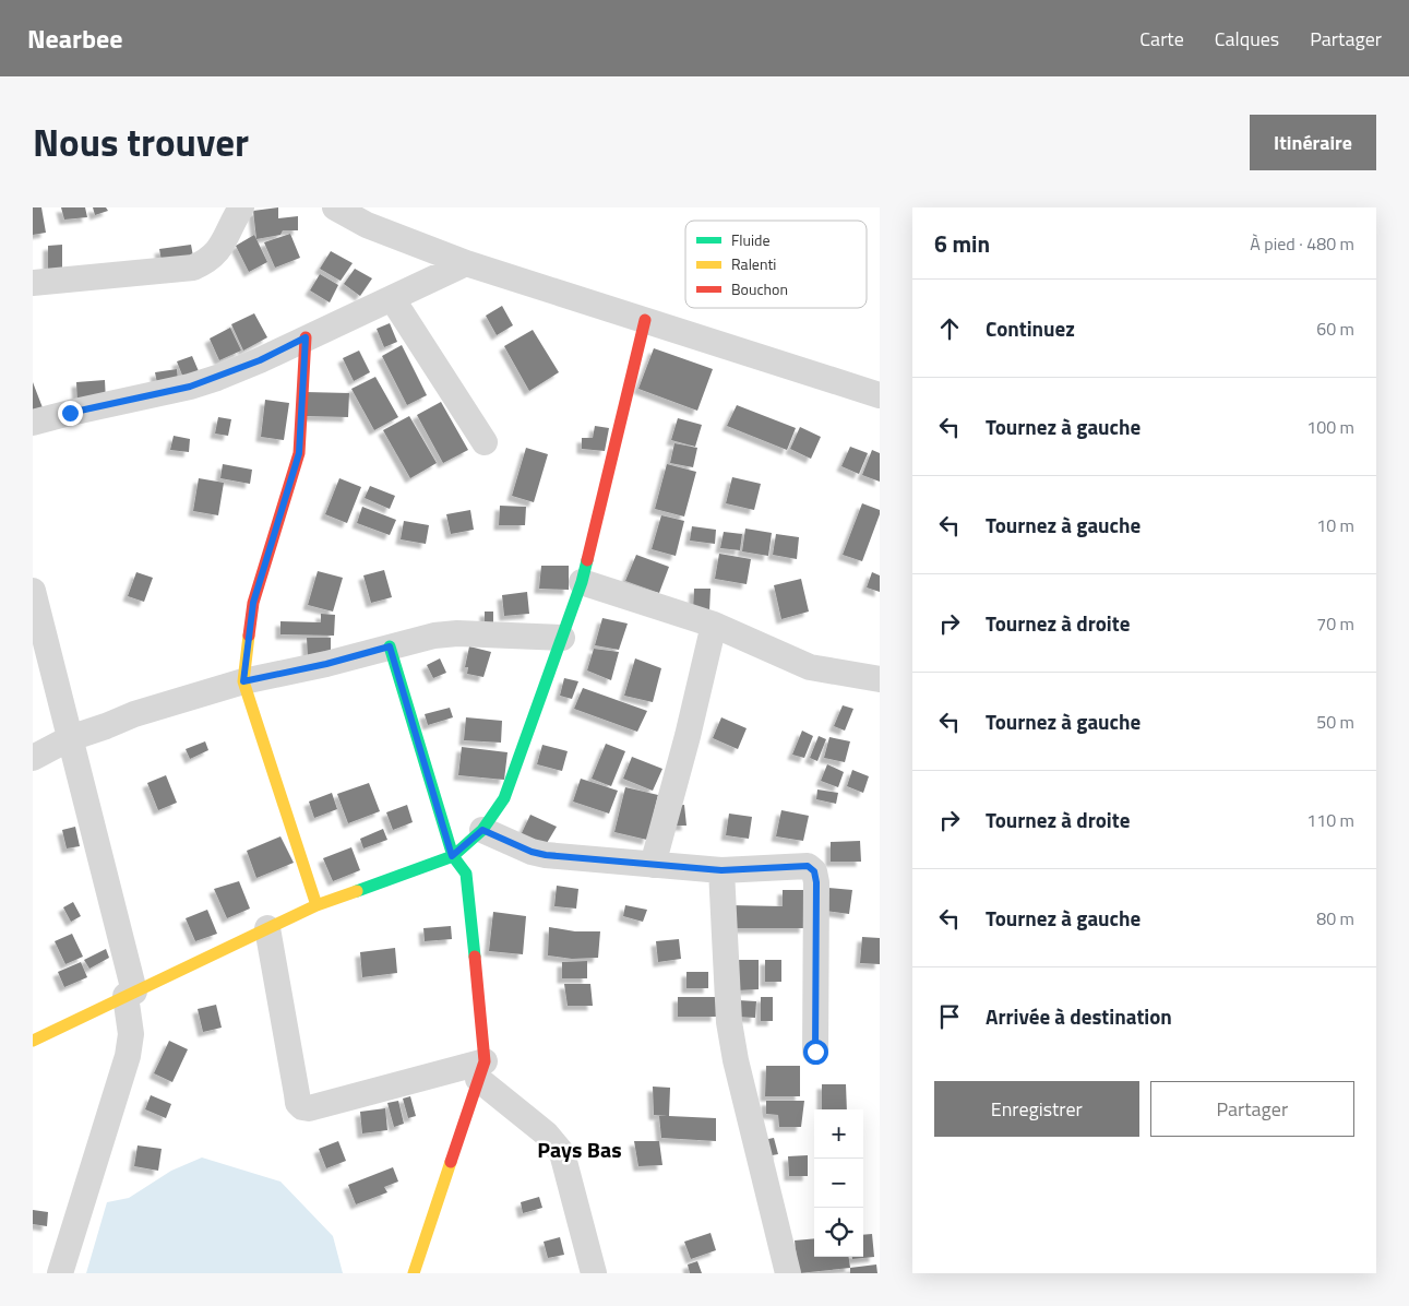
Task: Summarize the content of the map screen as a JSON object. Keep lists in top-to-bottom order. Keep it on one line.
{"districts":["Pays Bas"],"legend":["Fluide","Ralenti","Bouchon"],"page":{"header":"Nearbee","nav":["Carte","Calques","Partager"],"title":"Nous trouver","buttons":["Itinéraire",["Enregistrer","Partager"]],"heading":["6 min","À pied · 480 m"],"list":[["Continuez","60 m"],["Tournez à gauche","100 m"],["Tournez à gauche","10 m"],["Tournez à droite","70 m"],["Tournez à gauche","50 m"],["Tournez à droite","110 m"],["Tournez à gauche","80 m"],"Arrivée à destination"],"map_buttons":["+","−"]}}
